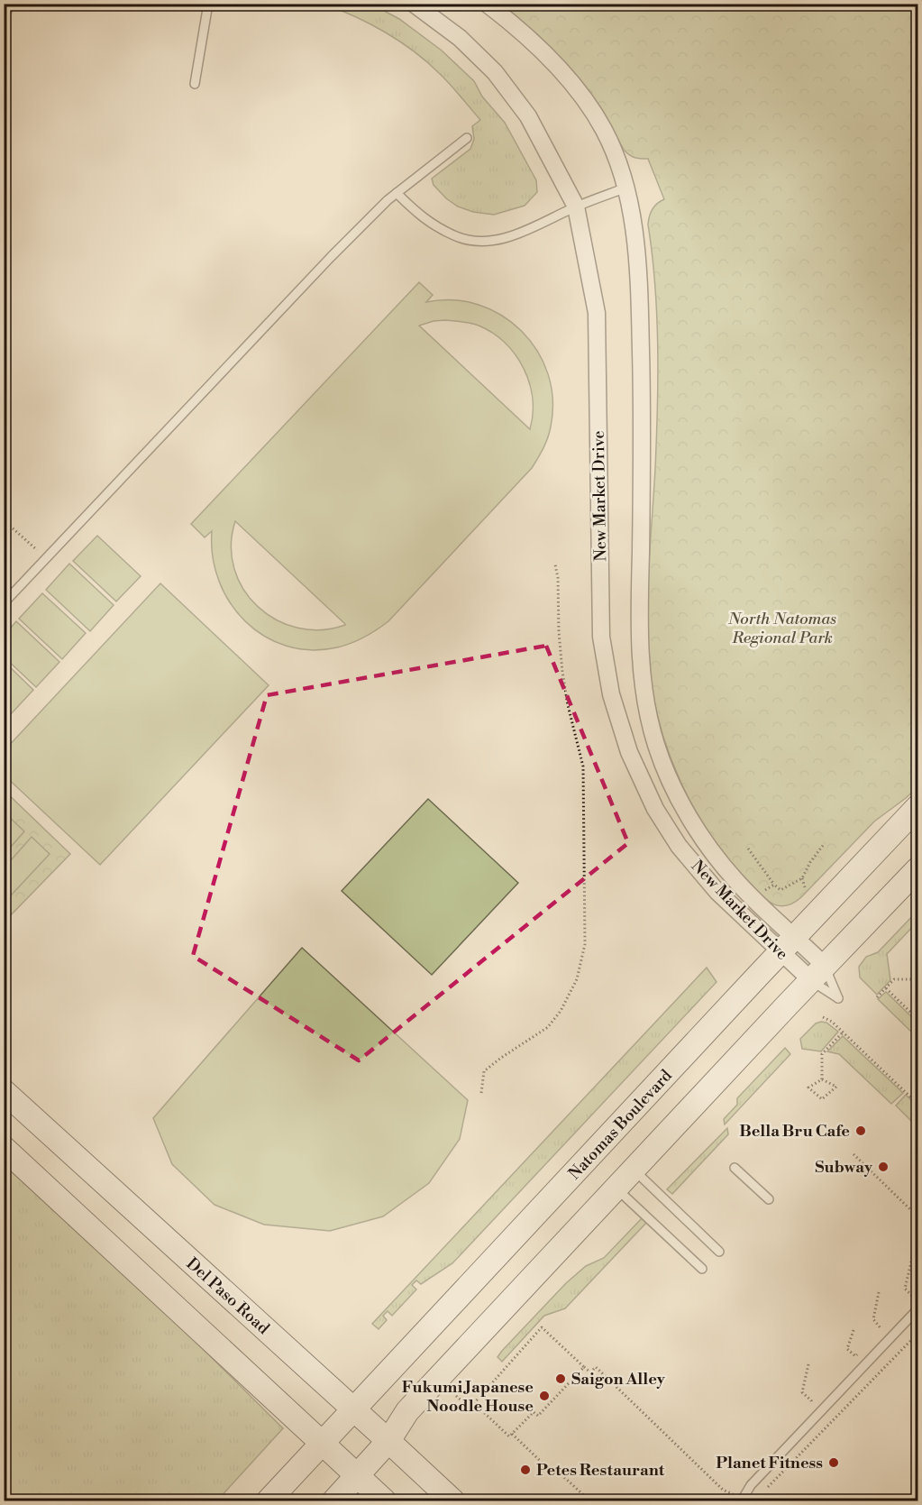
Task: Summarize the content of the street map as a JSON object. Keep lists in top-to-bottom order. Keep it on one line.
{"streets":{"main road":["Natomas Boulevard","Del Paso Road"],"street":["New Market Drive"]},"crossings":[["New Market Drive","Natomas Boulevard"],["Natomas Boulevard","Del Paso Road"]],"parks":["North Natomas Regional Park"],"places":["Bella Bru Cafe","Subway","Saigon Alley","Fukumi Japanese Noodle House","Planet Fitness","Petes Restaurant"]}
